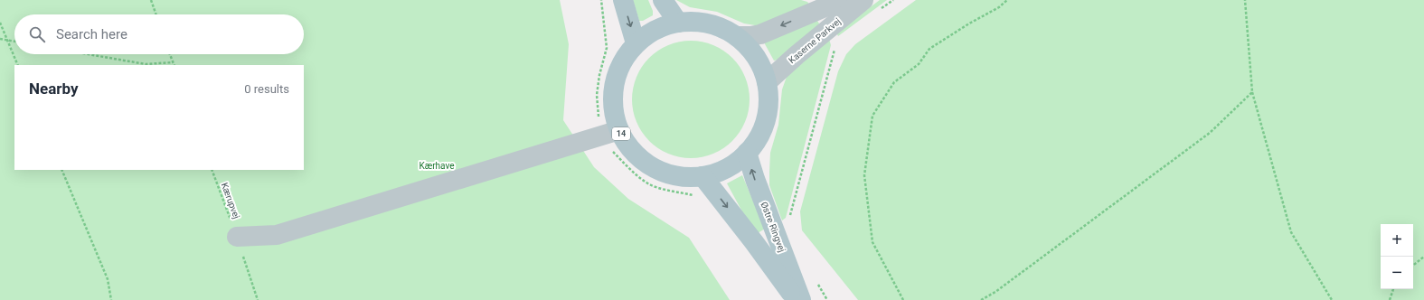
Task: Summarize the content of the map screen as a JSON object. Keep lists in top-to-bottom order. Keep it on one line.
{"streets":{"main road":["14","Østre Ringvej"],"street":["Kaserne Parkvej"],"path":["Kærupvej"]},"crossings":[["14","Østre Ringvej"]],"parks":["Kærhave"],"page":{"search":"Search here","heading":["Nearby","0 results"],"map_buttons":["+","−"]}}
